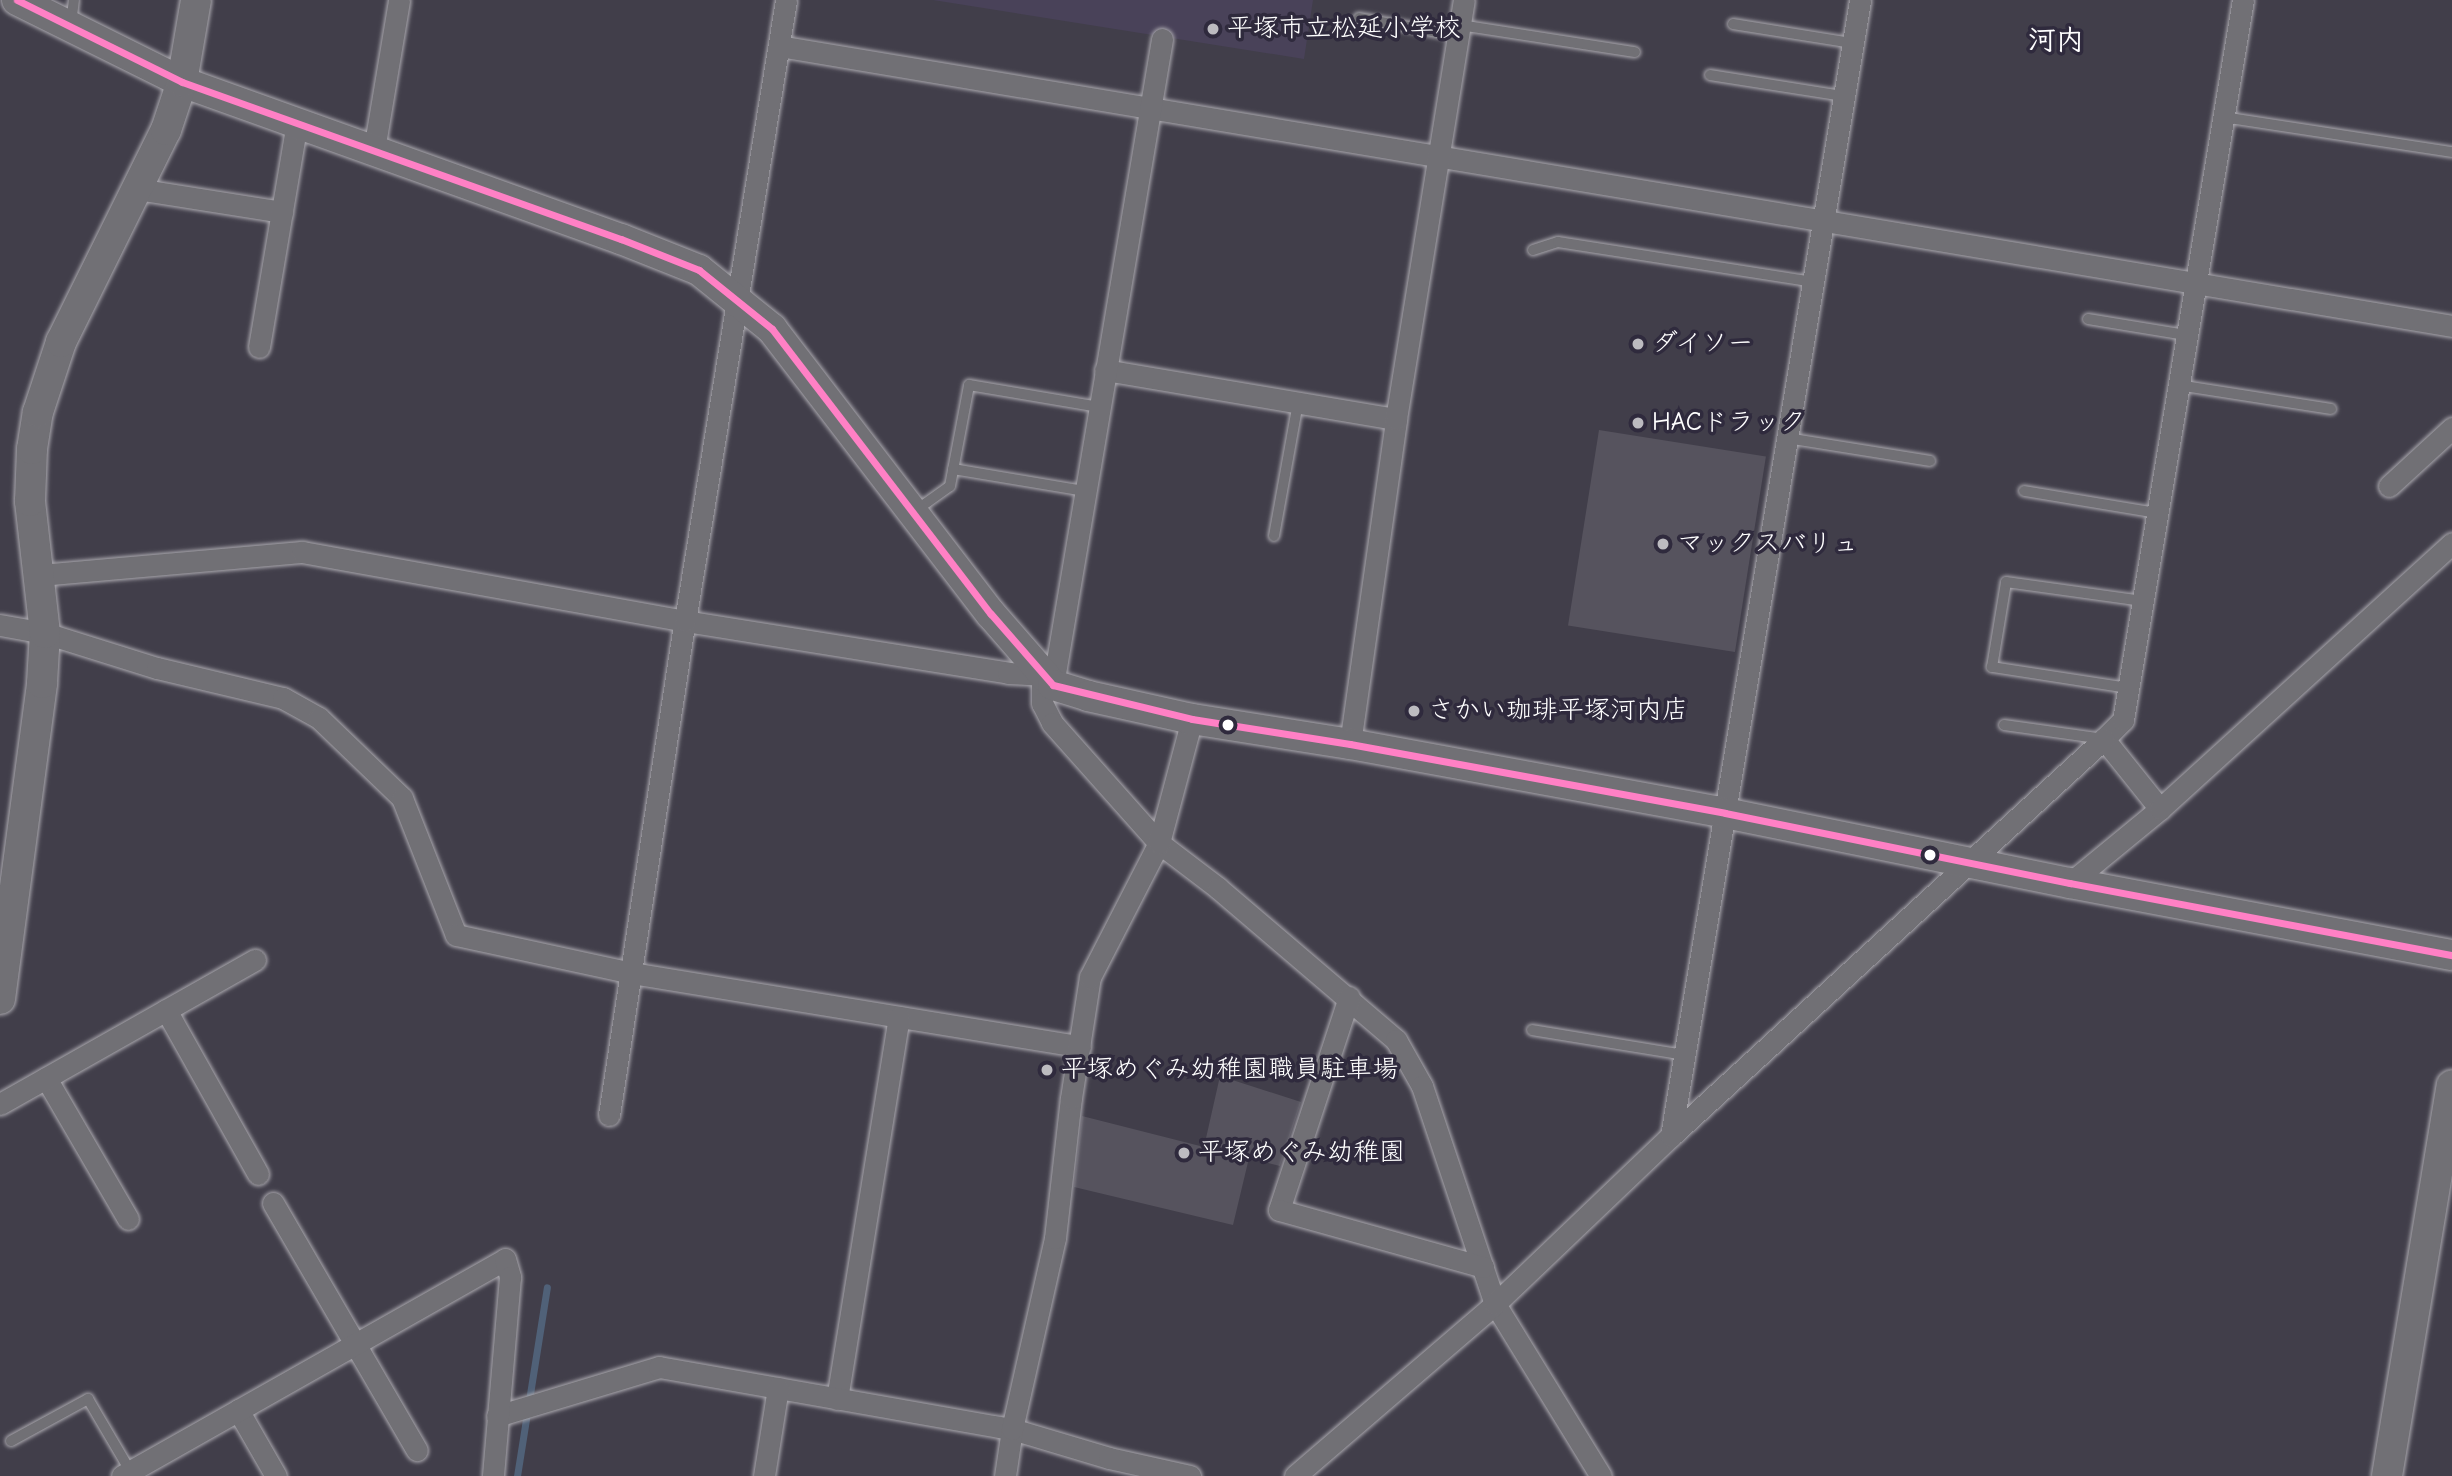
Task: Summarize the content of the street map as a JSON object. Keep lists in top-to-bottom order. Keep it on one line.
{"districts":["河内"],"places":["平塚市立松延小学校","ダイソー","HACドラック","マックスバリュ","さかい珈琲平塚河内店","平塚めぐみ幼稚園職員駐車場","平塚めぐみ幼稚園"]}
